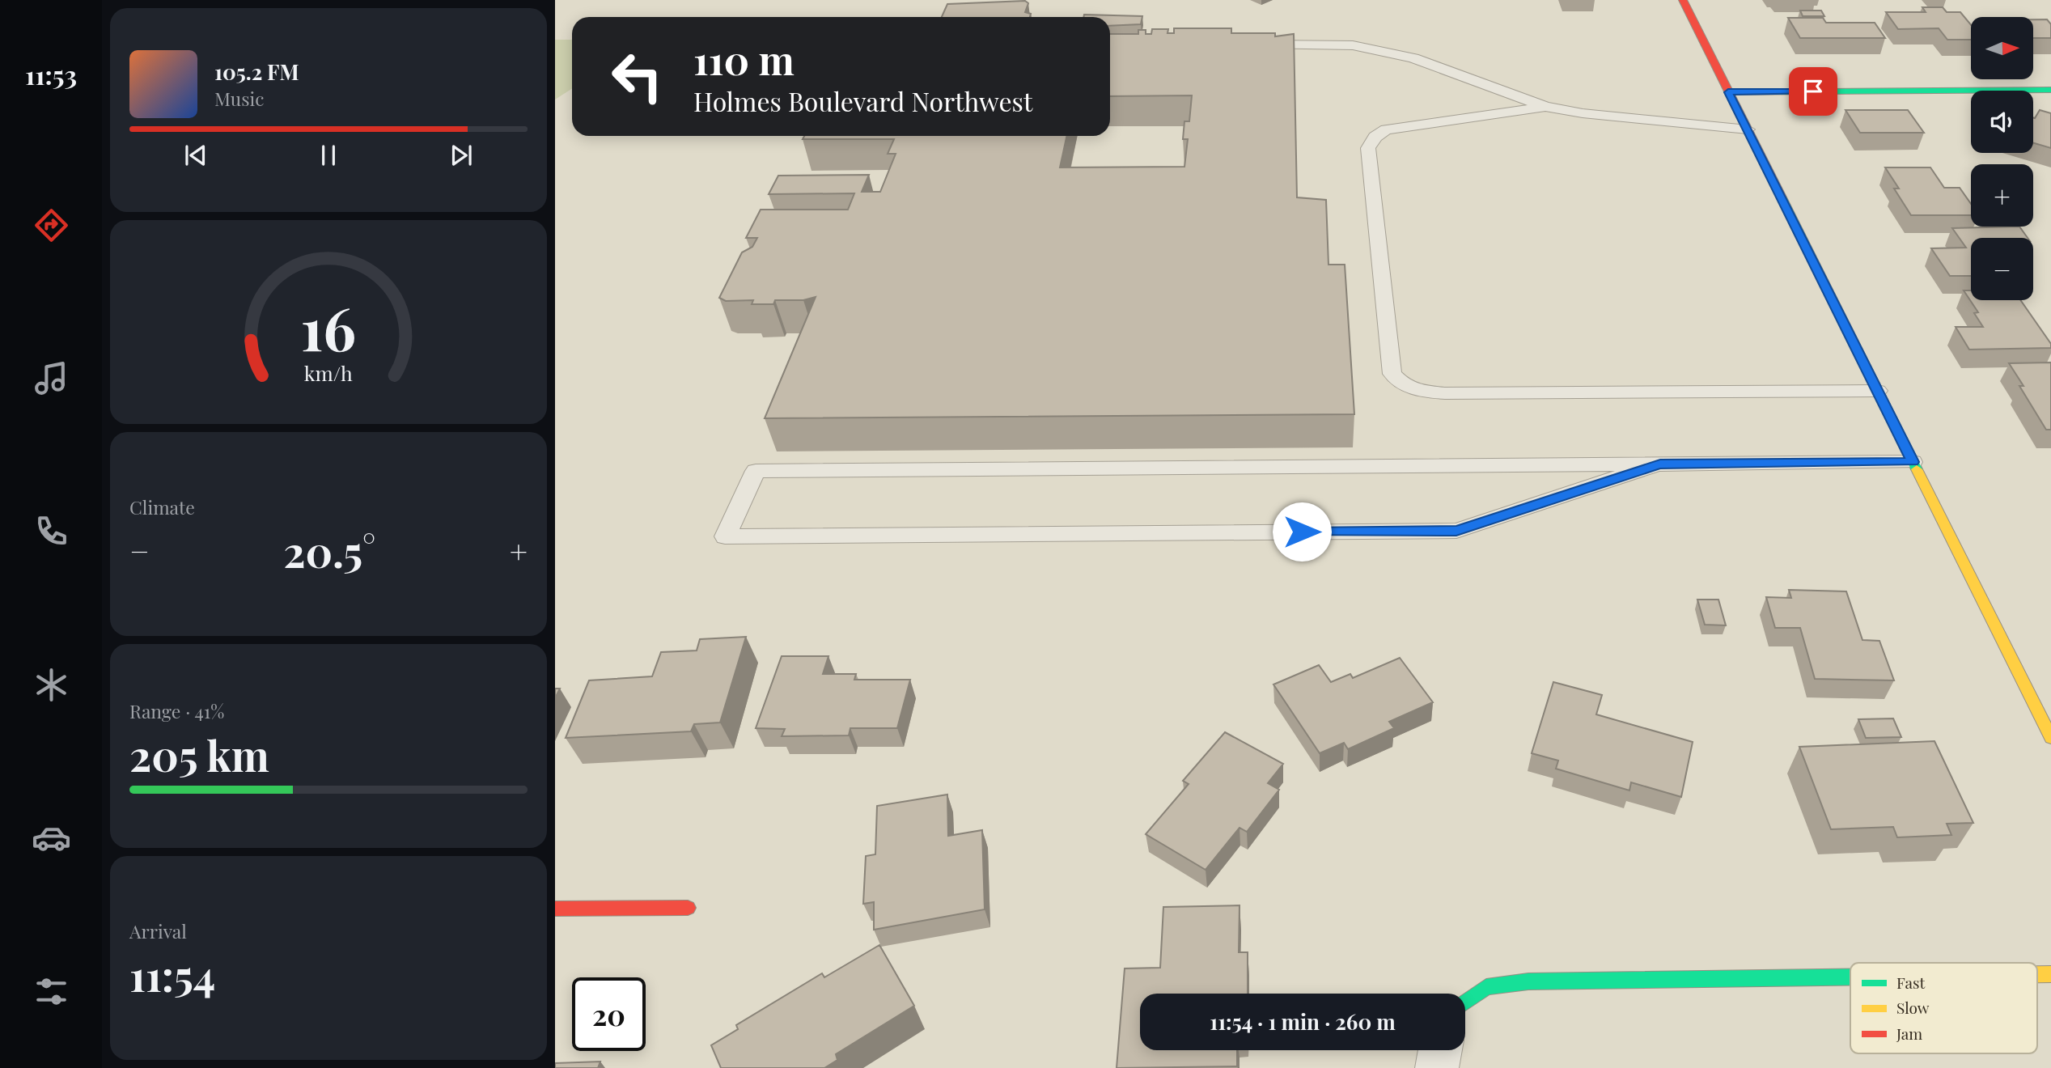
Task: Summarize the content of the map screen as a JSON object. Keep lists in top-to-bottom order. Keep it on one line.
{"legend":["Fast","Slow","Jam"],"north":"right","page":{"tabs":"11:53","map_buttons":["+","−"],"turn":["110 m","Holmes Boulevard Northwest"],"song":["105.2 FM","Music"],"tile":["Climate",["Range · 41%","205 km"],["Arrival","11:54"]],"heat":["−","20.5°","+"],"limit":"20","trip":"11:54 · 1 min · 260 m","gauge":["16","km/h"]}}
